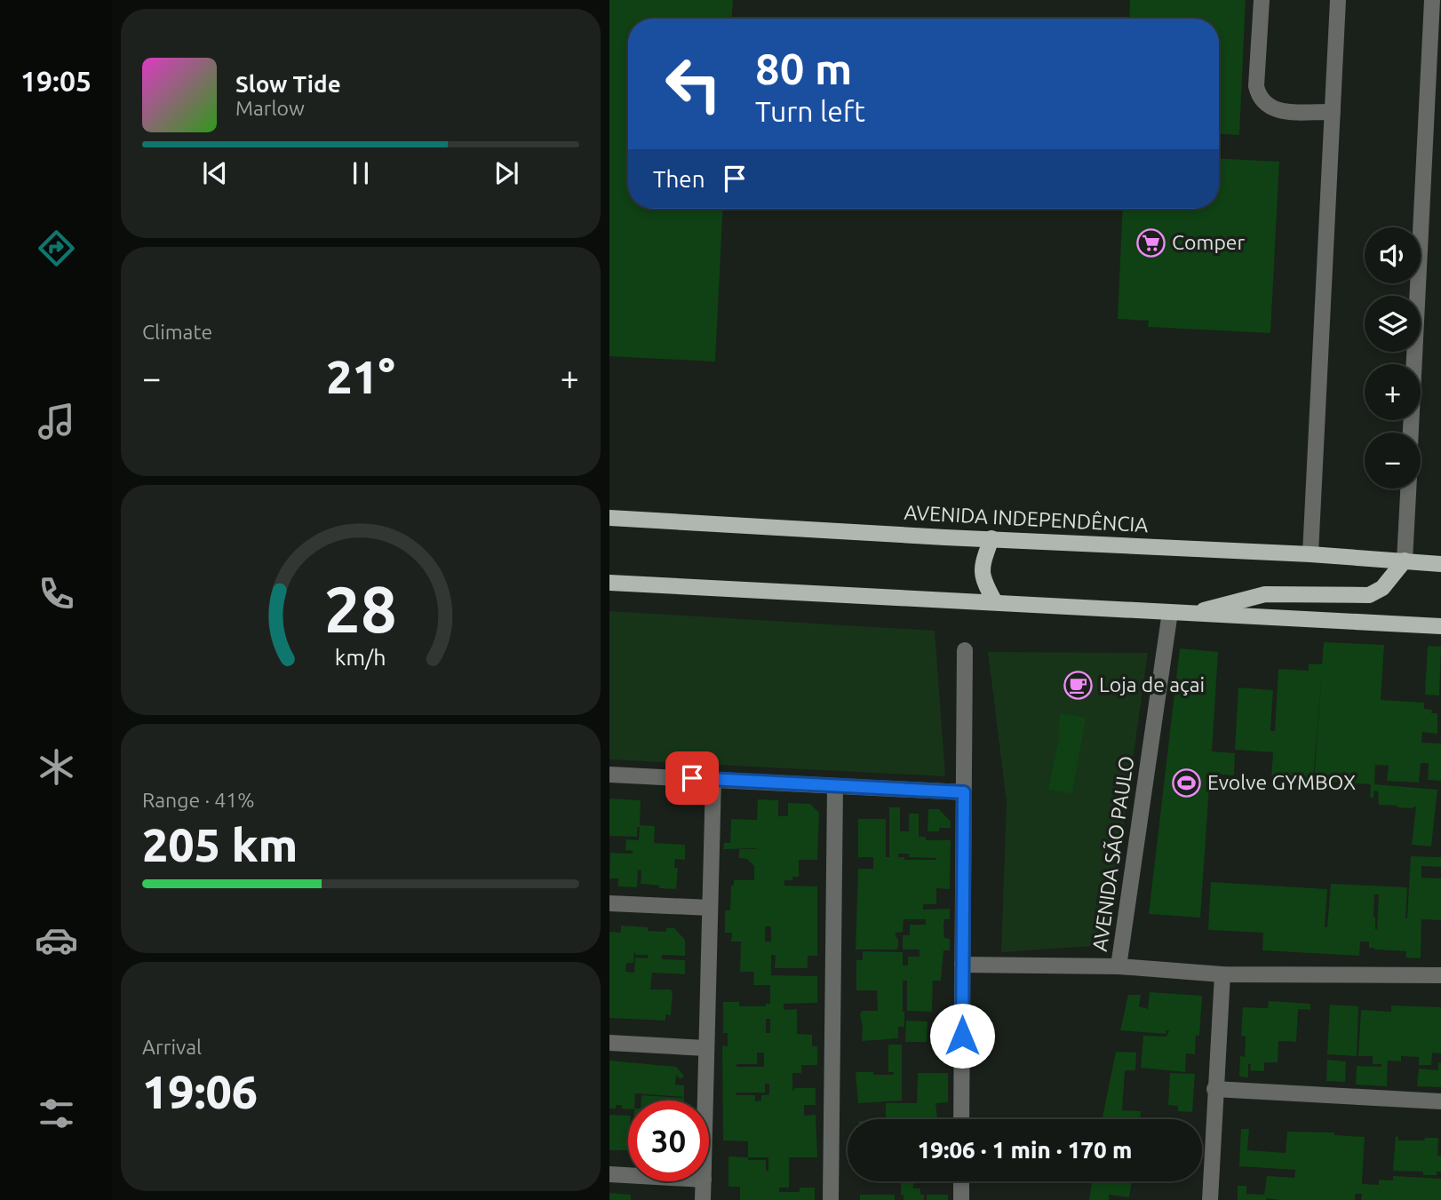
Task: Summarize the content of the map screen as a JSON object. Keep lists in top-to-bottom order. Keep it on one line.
{"streets":{"main road":["AVENIDA INDEPENDÊNCIA"],"street":["AVENIDA SÃO PAULO"]},"places":{"supermarket":["Comper"],"cafe":["Loja de açai"],"sports":["Evolve GYMBOX"]},"page":{"tabs":"19:05","turn":["80 m","Turn left"],"song":["Slow Tide","Marlow"],"then":"Then","map_buttons":["+","−"],"tile":["Climate",["Range · 41%","205 km"],["Arrival","19:06"]],"heat":["−","21°","+"],"limit":"30","trip":"19:06 · 1 min · 170 m","gauge":["28","km/h"]}}
